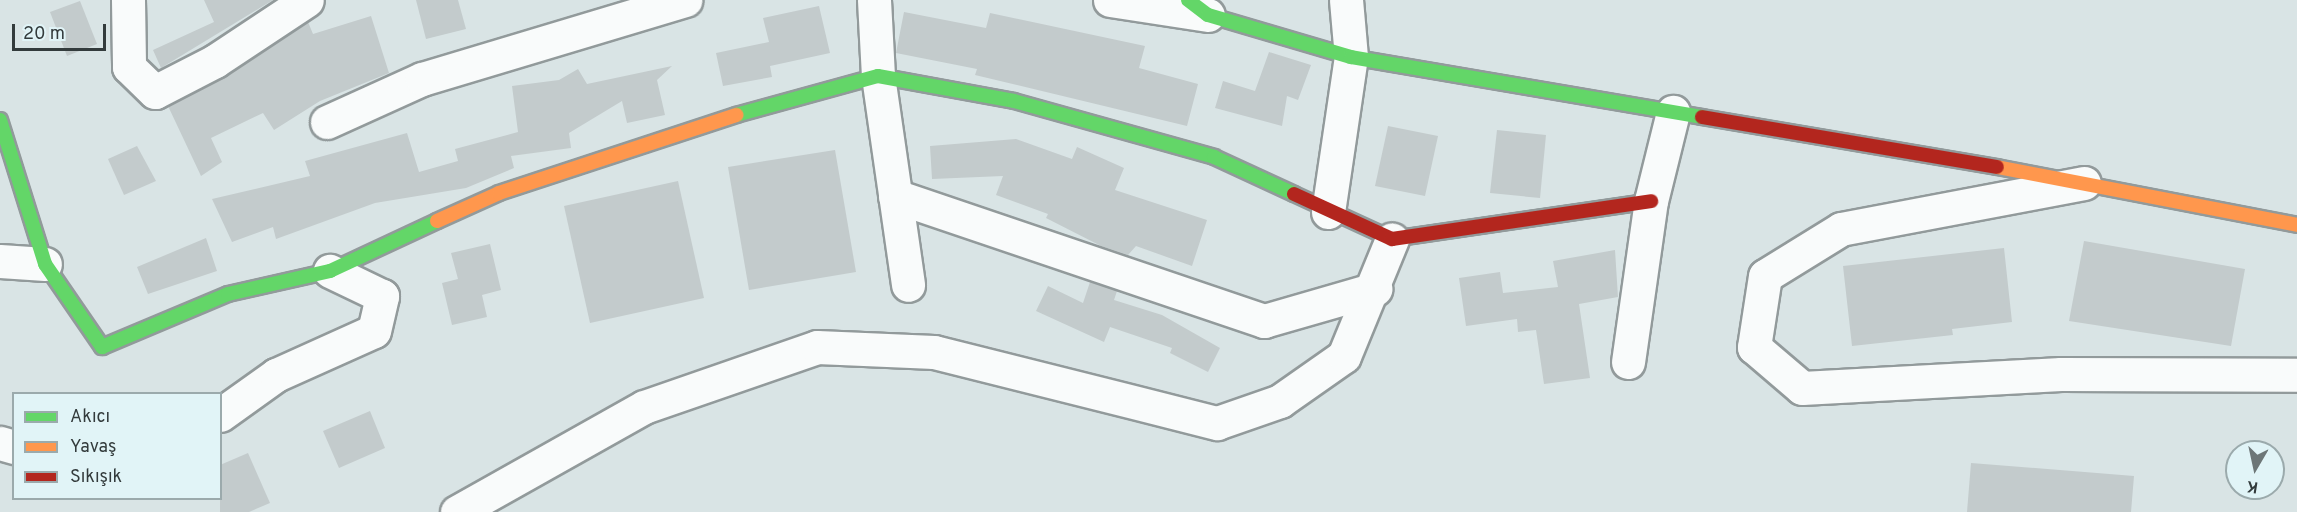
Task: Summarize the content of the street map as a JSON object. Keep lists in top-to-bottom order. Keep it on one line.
{"legend":["Akıcı","Yavaş","Sıkışık"],"scale_bar":"20 m","north":"bottom"}
